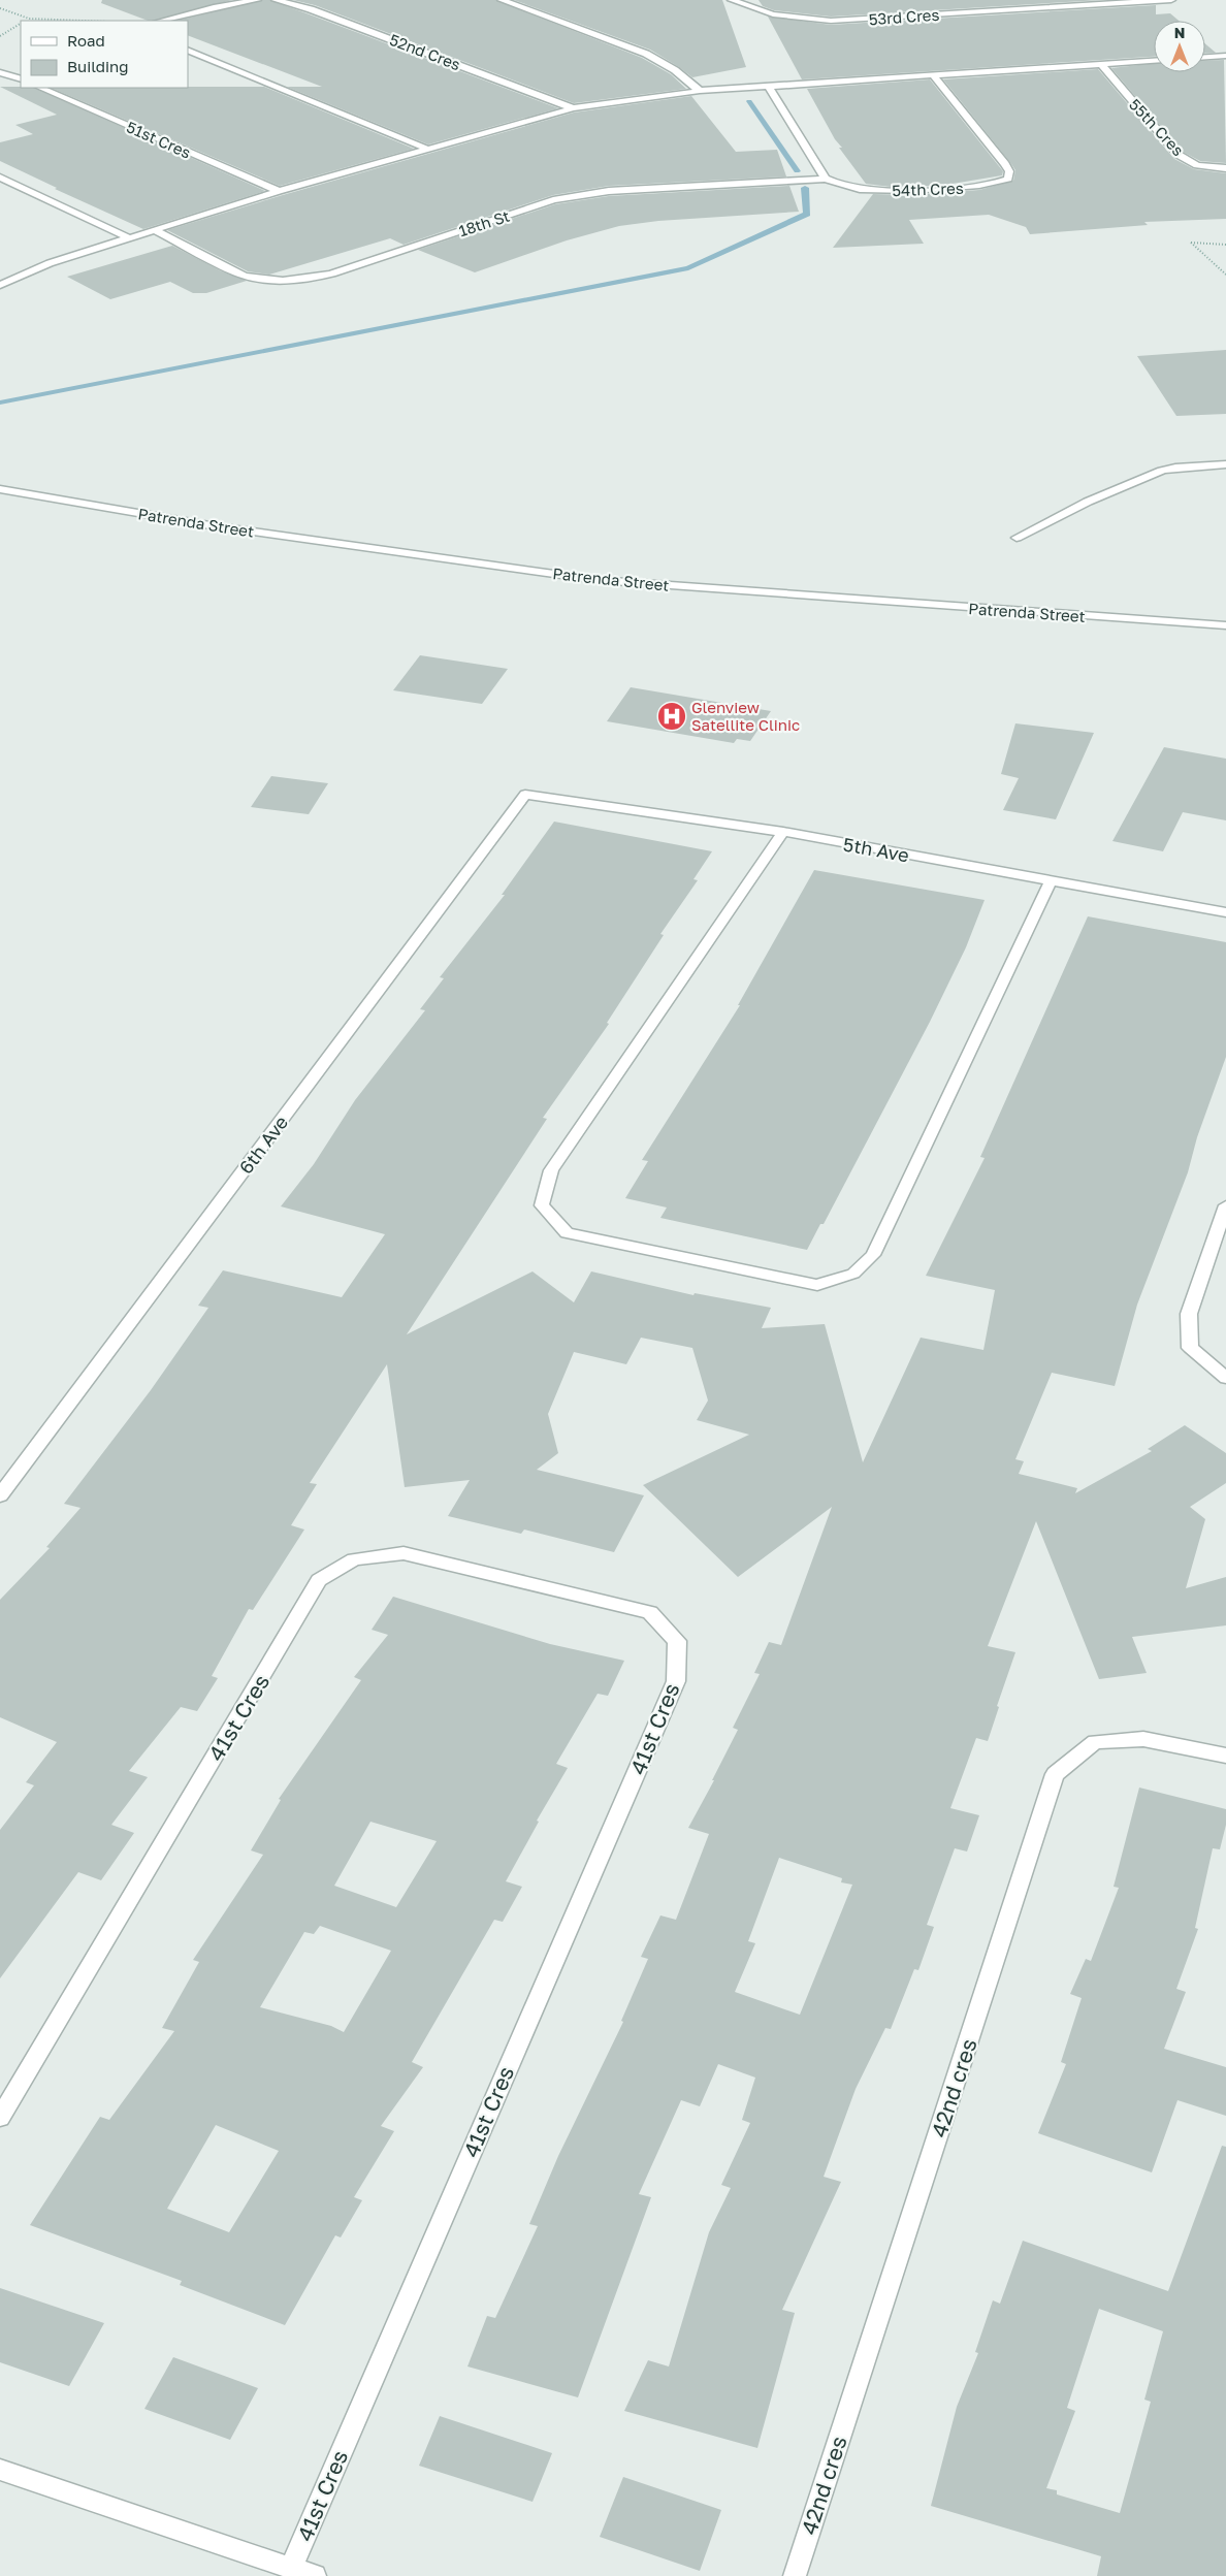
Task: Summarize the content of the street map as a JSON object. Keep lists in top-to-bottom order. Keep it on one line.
{"streets":{"street":["53rd Cres","52nd Cres","55th Cres","51st Cres","54th Cres","18th St","Patrenda Street","5th Ave","6th Ave","41st Cres","42nd cres"]},"crossings":[["54th Cres","18th St"],["5th Ave","6th Ave"]],"places":{"hospital":["Glenview Satellite Clinic"]},"legend":["Road","Building"],"north":"top"}
